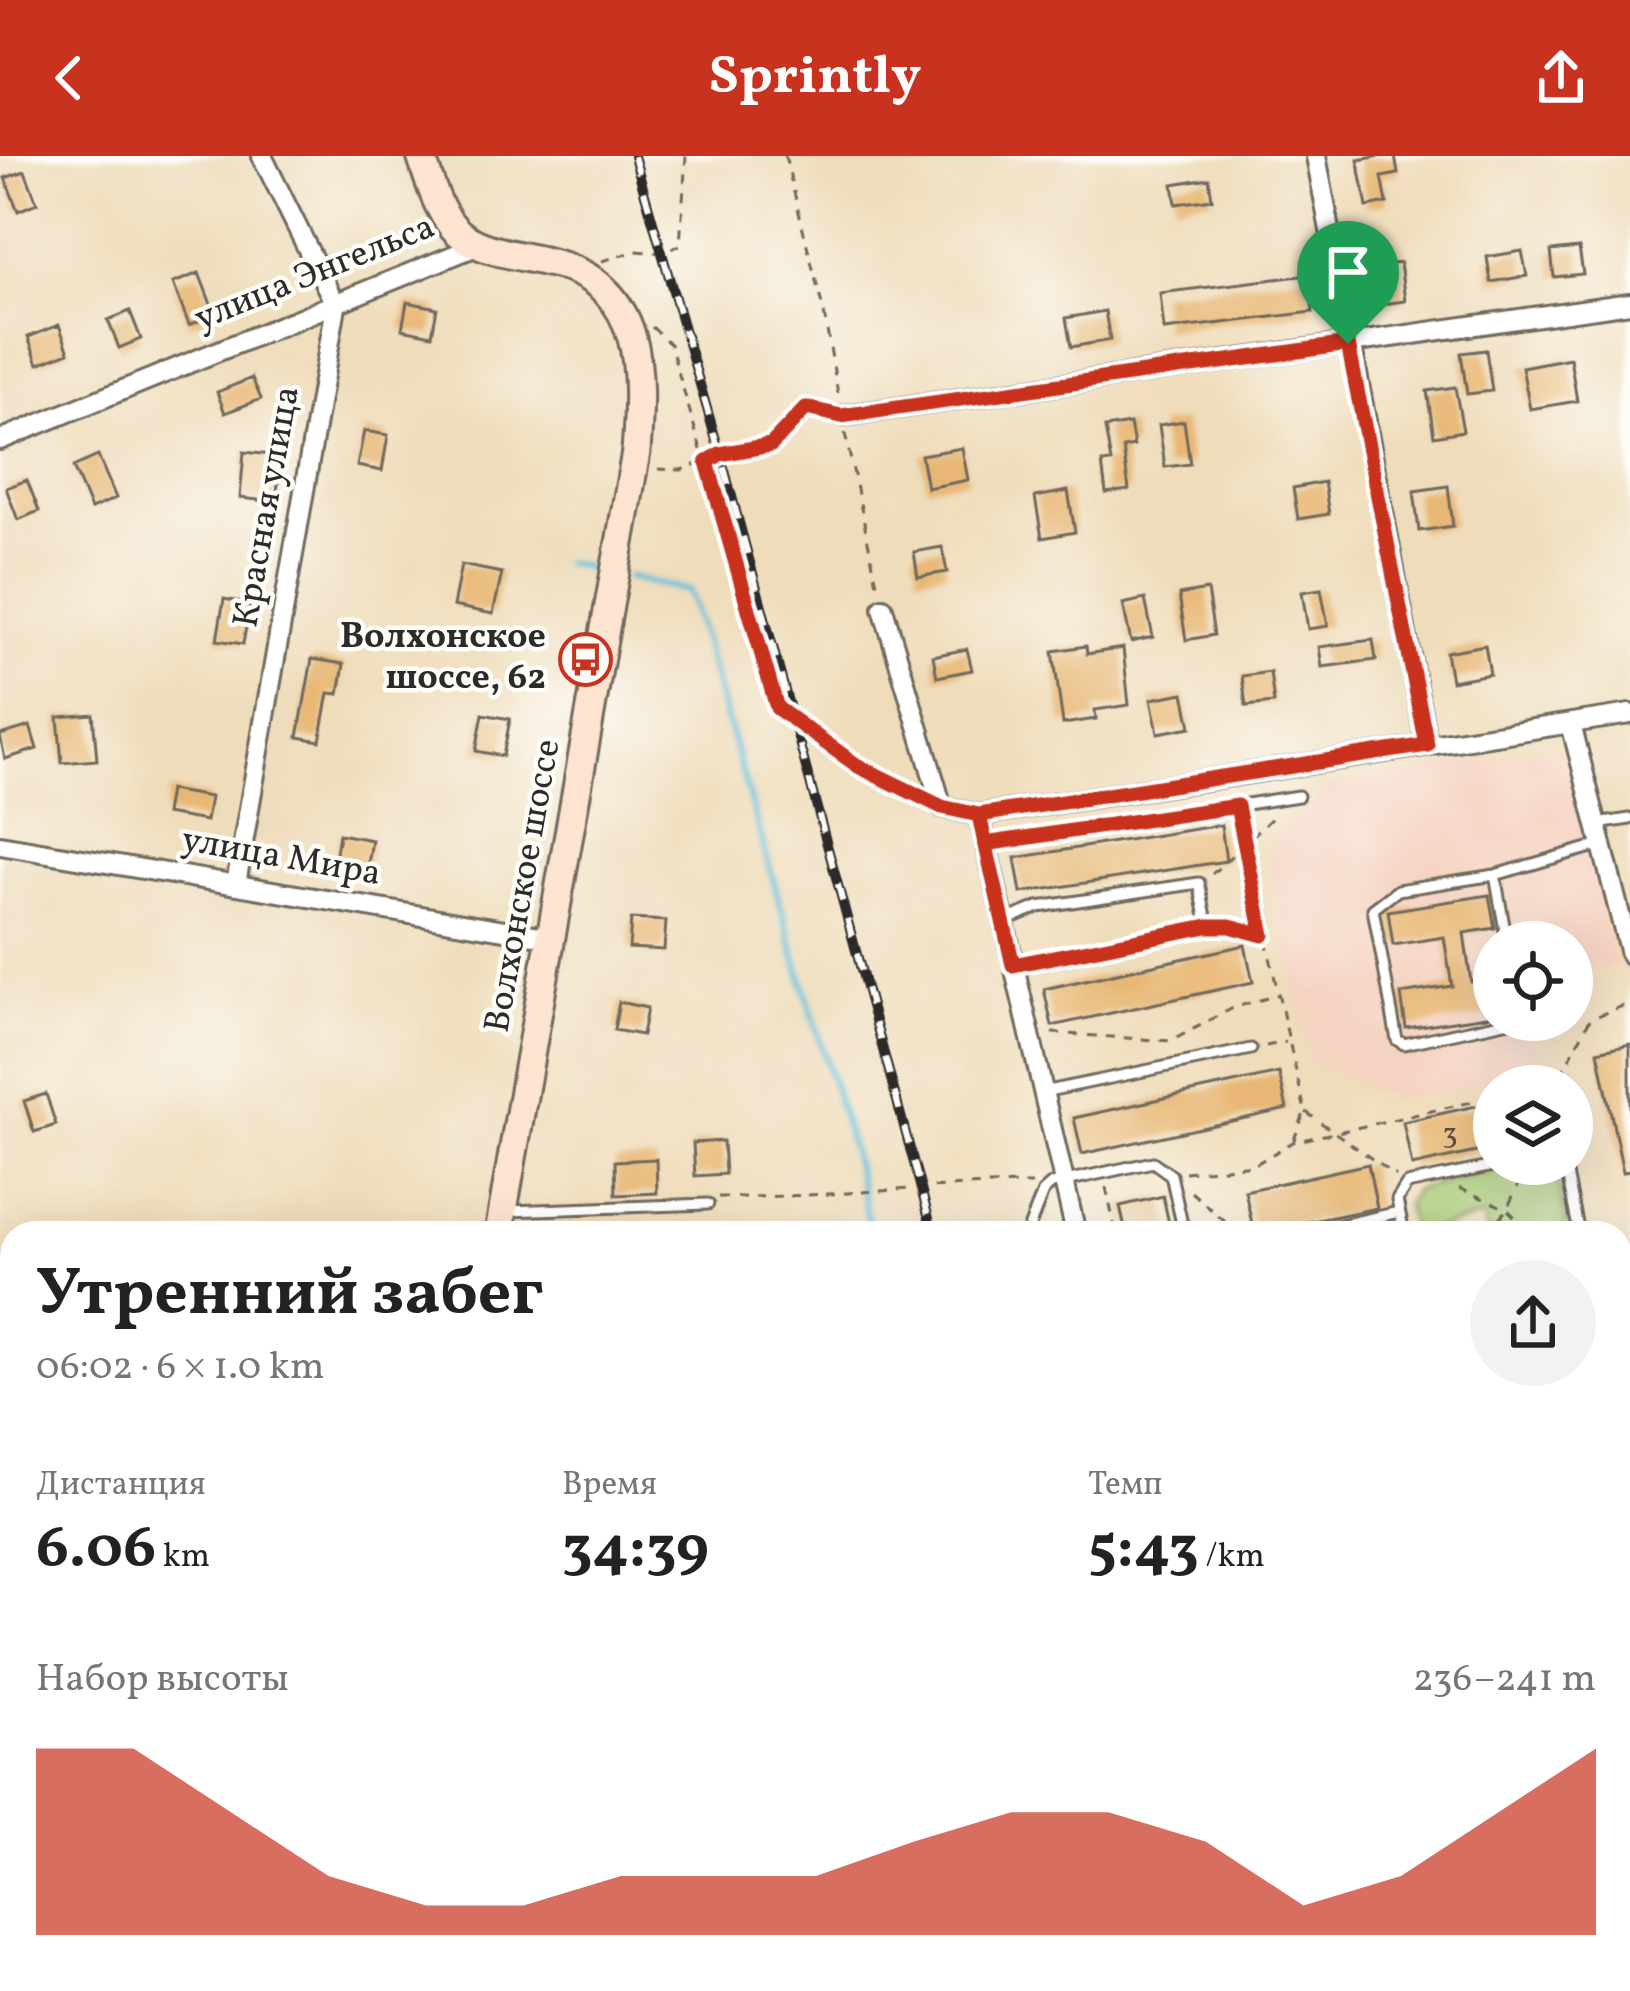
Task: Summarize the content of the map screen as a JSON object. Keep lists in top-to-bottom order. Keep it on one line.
{"streets":{"street":["улица Энгельса","Красная улица","улица Мира","Волхонское шоссе"]},"crossings":[["улица Энгельса","Красная улица"],["Красная улица","улица Мира"],["улица Мира","Волхонское шоссе"]],"places":{"bus stop":["Волхонское шоссе, 62"]},"house_numbers":["3"],"page":{"header":"Sprintly","heading":["Утренний забег","06:02 · 6 × 1.0 km"],"stats":[["Дистанция","6.06 km"],["Время","34:39"],["Темп","5:43 /km"]],"chart":["Набор высоты","236–241 m"]}}
